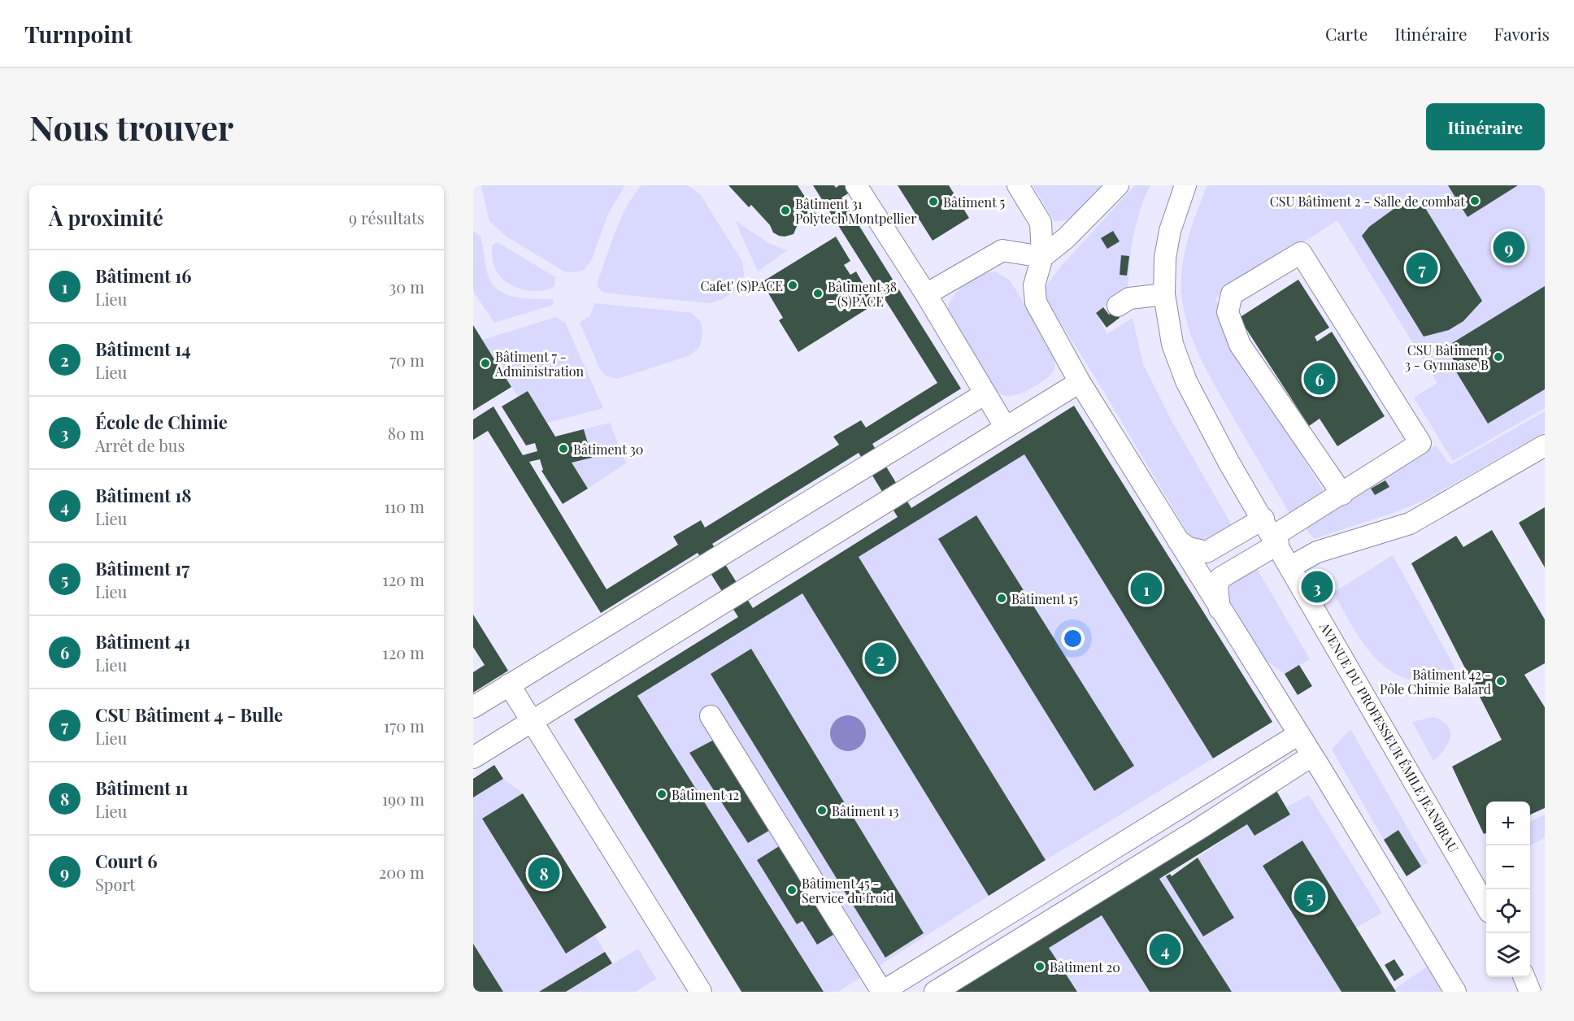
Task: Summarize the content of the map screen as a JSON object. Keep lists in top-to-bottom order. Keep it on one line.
{"streets":{"street":["AVENUE DU PROFESSEUR ÉMILE JEANBRAU"]},"places":["CSU Bâtiment 2 - Salle de combat","Bâtiment 5","Bâtiment 31 Polytech Montpellier","Cafet' (S)PACE","Bâtiment 38 - (S)PACE","CSU Bâtiment 3 - Gymnase B","Bâtiment 7 - Administration","Bâtiment 30","Bâtiment 15","Bâtiment 42 - Pôle Chimie Balard","Bâtiment 12","Bâtiment 13","Bâtiment 45 - Service du froid","Bâtiment 20"],"page":{"header":"Turnpoint","nav":["Carte","Itinéraire","Favoris"],"buttons":"Itinéraire","title":"Nous trouver","heading":["À proximité","9 résultats"],"pins":["9","7","6","3","1","2","8","5","4"],"list":[{"mark":"1","name":"Bâtiment 16","note":"Lieu","value":"30 m"},{"mark":"2","name":"Bâtiment 14","note":"Lieu","value":"70 m"},{"mark":"3","name":"École de Chimie","note":"Arrêt de bus","value":"80 m"},{"mark":"4","name":"Bâtiment 18","note":"Lieu","value":"110 m"},{"mark":"5","name":"Bâtiment 17","note":"Lieu","value":"120 m"},{"mark":"6","name":"Bâtiment 41","note":"Lieu","value":"120 m"},{"mark":"7","name":"CSU Bâtiment 4 - Bulle","note":"Lieu","value":"170 m"},{"mark":"8","name":"Bâtiment 11","note":"Lieu","value":"190 m"},{"mark":"9","name":"Court 6","note":"Sport","value":"200 m"}],"map_buttons":["+","−"]}}
